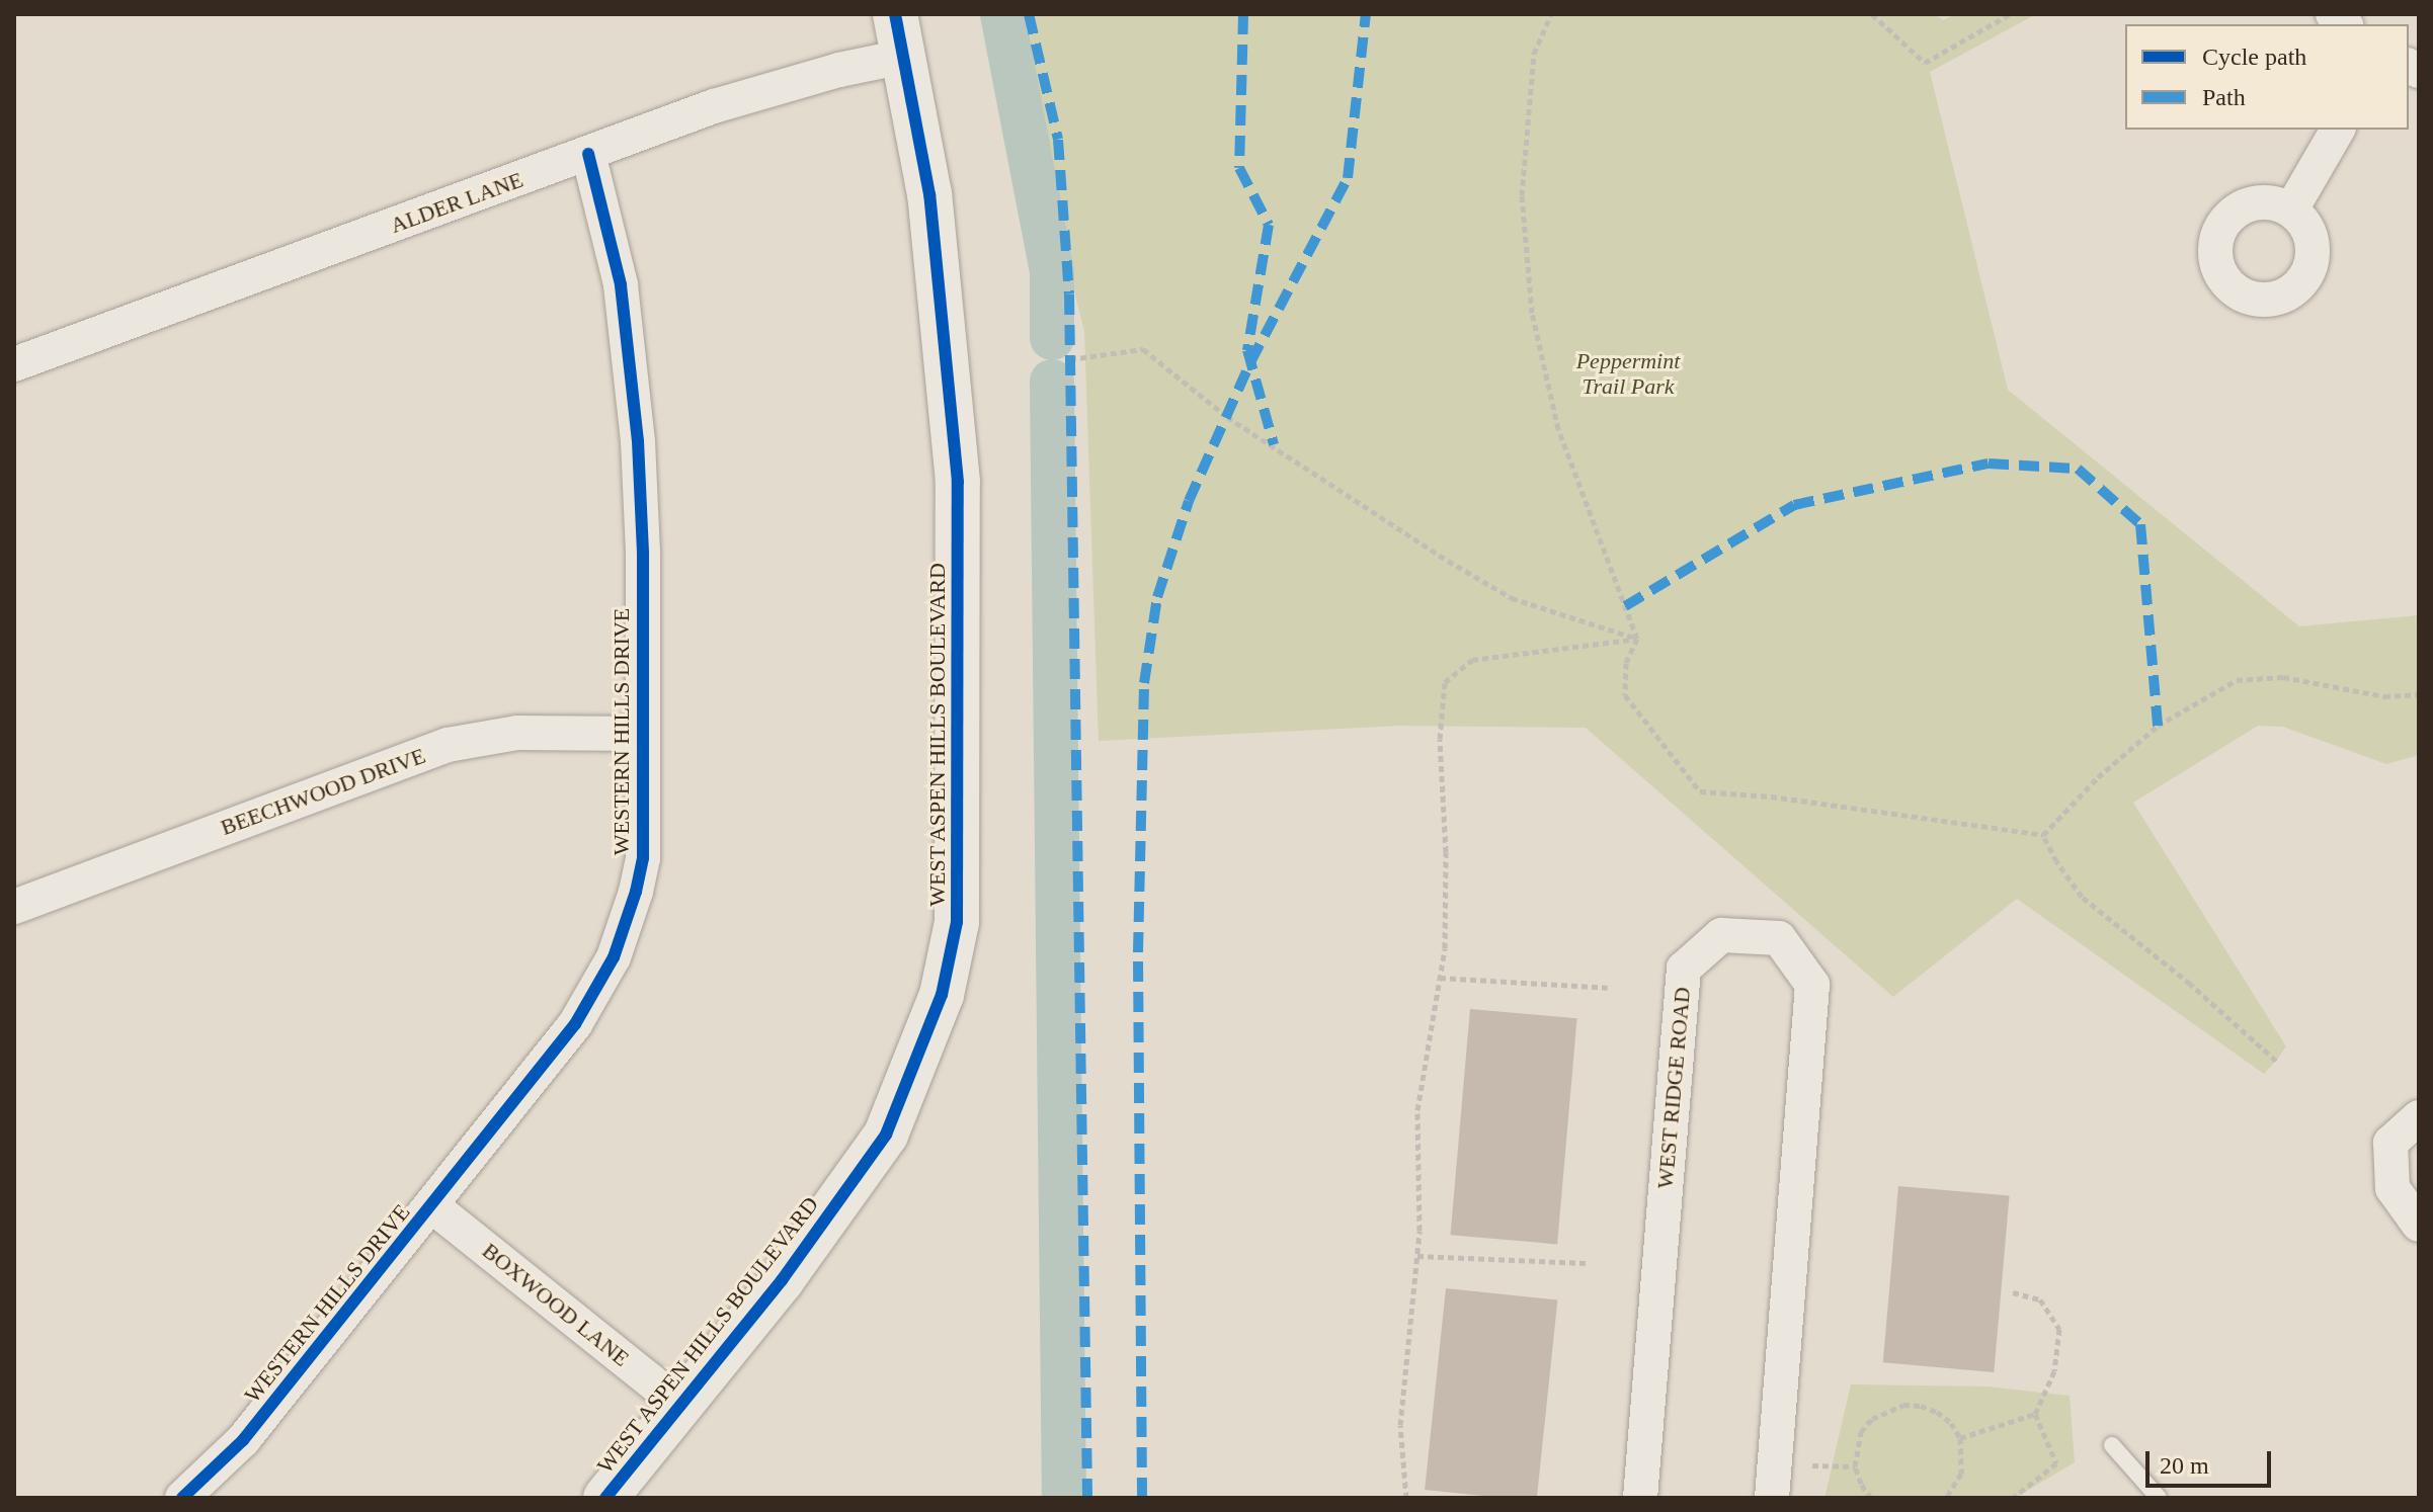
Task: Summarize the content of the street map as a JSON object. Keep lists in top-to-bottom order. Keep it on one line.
{"streets":{"street":["ALDER LANE","WESTERN HILLS DRIVE","WEST ASPEN HILLS BOULEVARD","BEECHWOOD DRIVE","WEST RIDGE ROAD","BOXWOOD LANE"]},"crossings":[["ALDER LANE","WESTERN HILLS DRIVE"],["ALDER LANE","WEST ASPEN HILLS BOULEVARD"],["WESTERN HILLS DRIVE","BEECHWOOD DRIVE"],["WESTERN HILLS DRIVE","BOXWOOD LANE"],["WEST ASPEN HILLS BOULEVARD","BOXWOOD LANE"]],"parks":["Peppermint Trail Park"],"legend":["Cycle path","Path"],"scale_bar":"20 m"}
